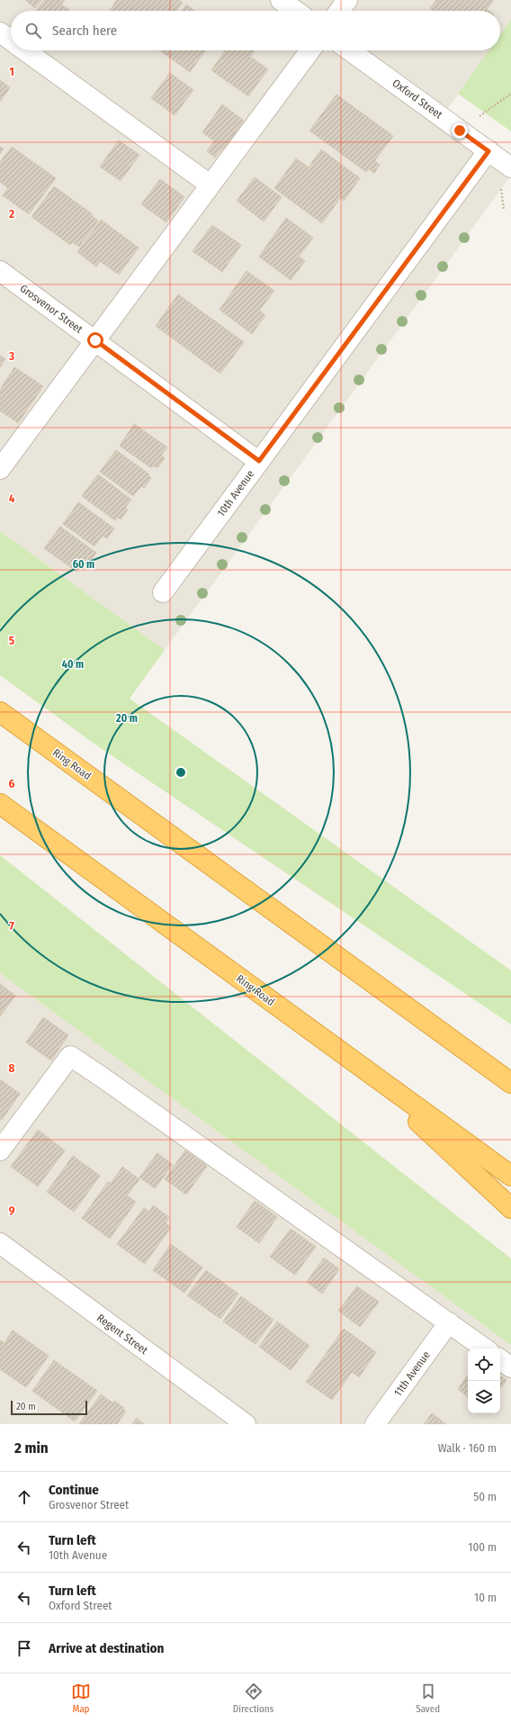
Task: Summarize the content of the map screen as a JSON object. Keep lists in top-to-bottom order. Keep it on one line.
{"streets":{"highway":["Ring Road"],"street":["Oxford Street","Grosvenor Street","10th Avenue","Regent Street","11th Avenue"]},"crossings":[["Oxford Street","10th Avenue"],["Grosvenor Street","10th Avenue"]],"scale_bar":"20 m","page":{"search":"Search here","scale":"20 m","heading":["2 min","Walk · 160 m"],"list":[["Continue","Grosvenor Street","50 m"],["Turn left","10th Avenue","100 m"],["Turn left","Oxford Street","10 m"],"Arrive at destination"],"nav":["Map","Directions","Saved"]},"grid":{"rows":["1","2","3","4","5","6","7","8","9"]},"rings":["60 m","40 m","20 m"]}
